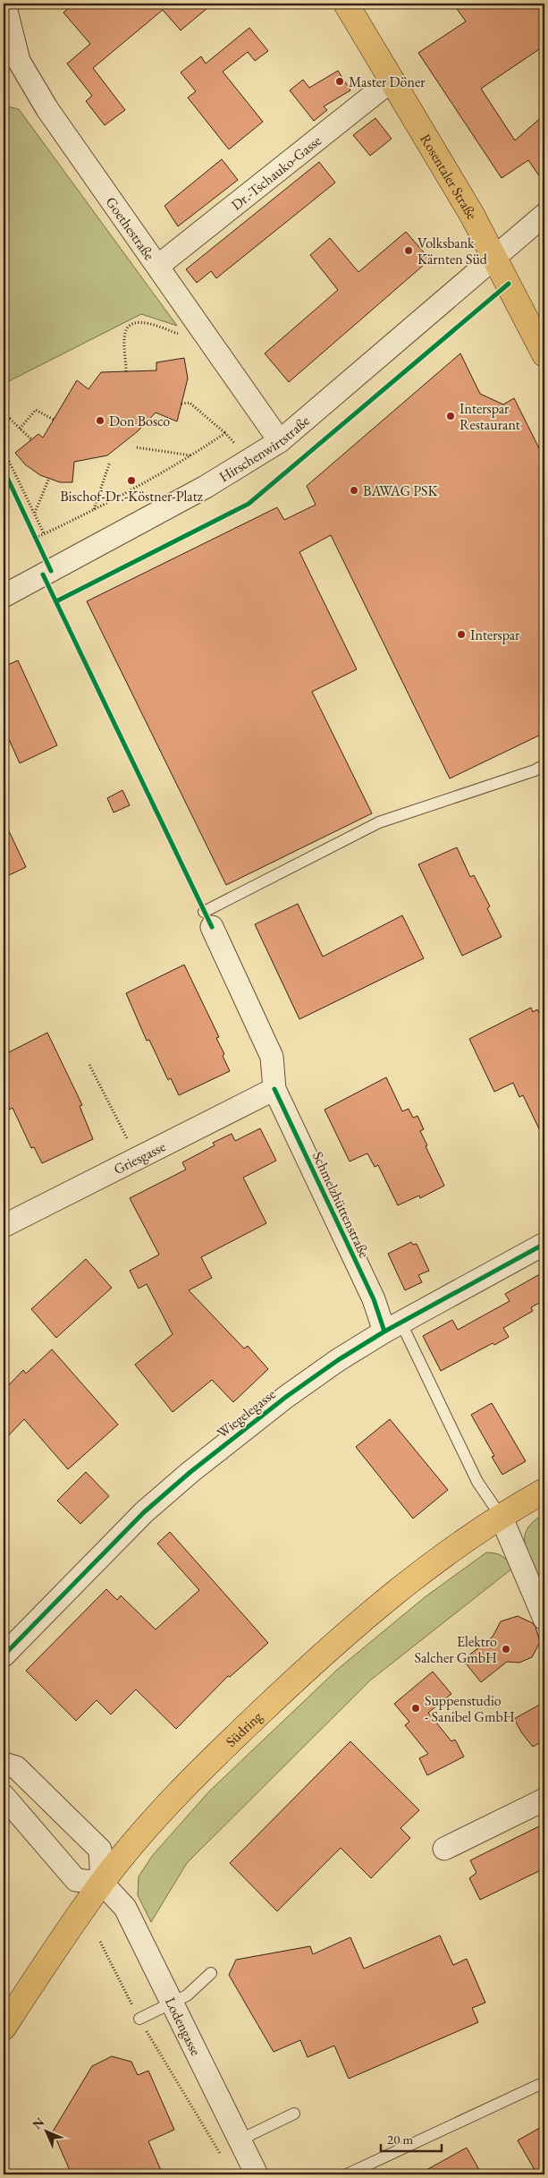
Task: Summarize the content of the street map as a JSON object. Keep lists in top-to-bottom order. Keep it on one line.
{"streets":{"main road":["Rosentaler Straße","Südring"],"street":["Dr.-Tschauko-Gasse","Goethestraße","Hirschenwirtstraße","Griesgasse","Schmelzhüttenstraße","Wiegelegasse","Lodengasse"]},"crossings":[["Dr.-Tschauko-Gasse","Rosentaler Straße"],["Dr.-Tschauko-Gasse","Goethestraße"],["Rosentaler Straße","Hirschenwirtstraße"],["Goethestraße","Hirschenwirtstraße"],["Griesgasse","Schmelzhüttenstraße"],["Schmelzhüttenstraße","Wiegelegasse"],["Schmelzhüttenstraße","Südring"],["Südring","Lodengasse"]],"places":["Master Döner","Volksbank Kärnten Süd","Interspar Restaurant","Don Bosco","Bischof-Dr.-Köstner-Platz","BAWAG PSK","Interspar","Elektro Salcher GmbH","Suppenstudio - Sanibel GmbH"],"scale_bar":"20 m","north":"top left"}
